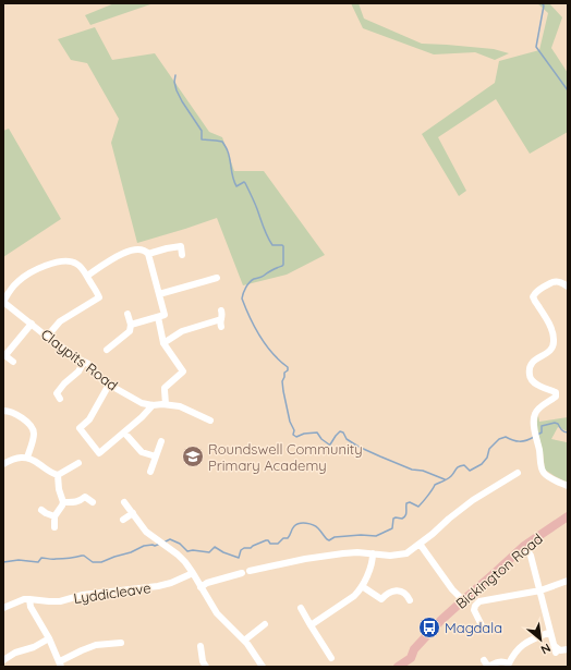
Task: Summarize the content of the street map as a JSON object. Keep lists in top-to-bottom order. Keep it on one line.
{"streets":{"main road":["Bickington Road"],"street":["Claypits Road","Lyddicleave"]},"places":{"school or university":["Roundswell Community Primary Academy"],"bus stop":["Magdala"]},"north":"bottom right"}
